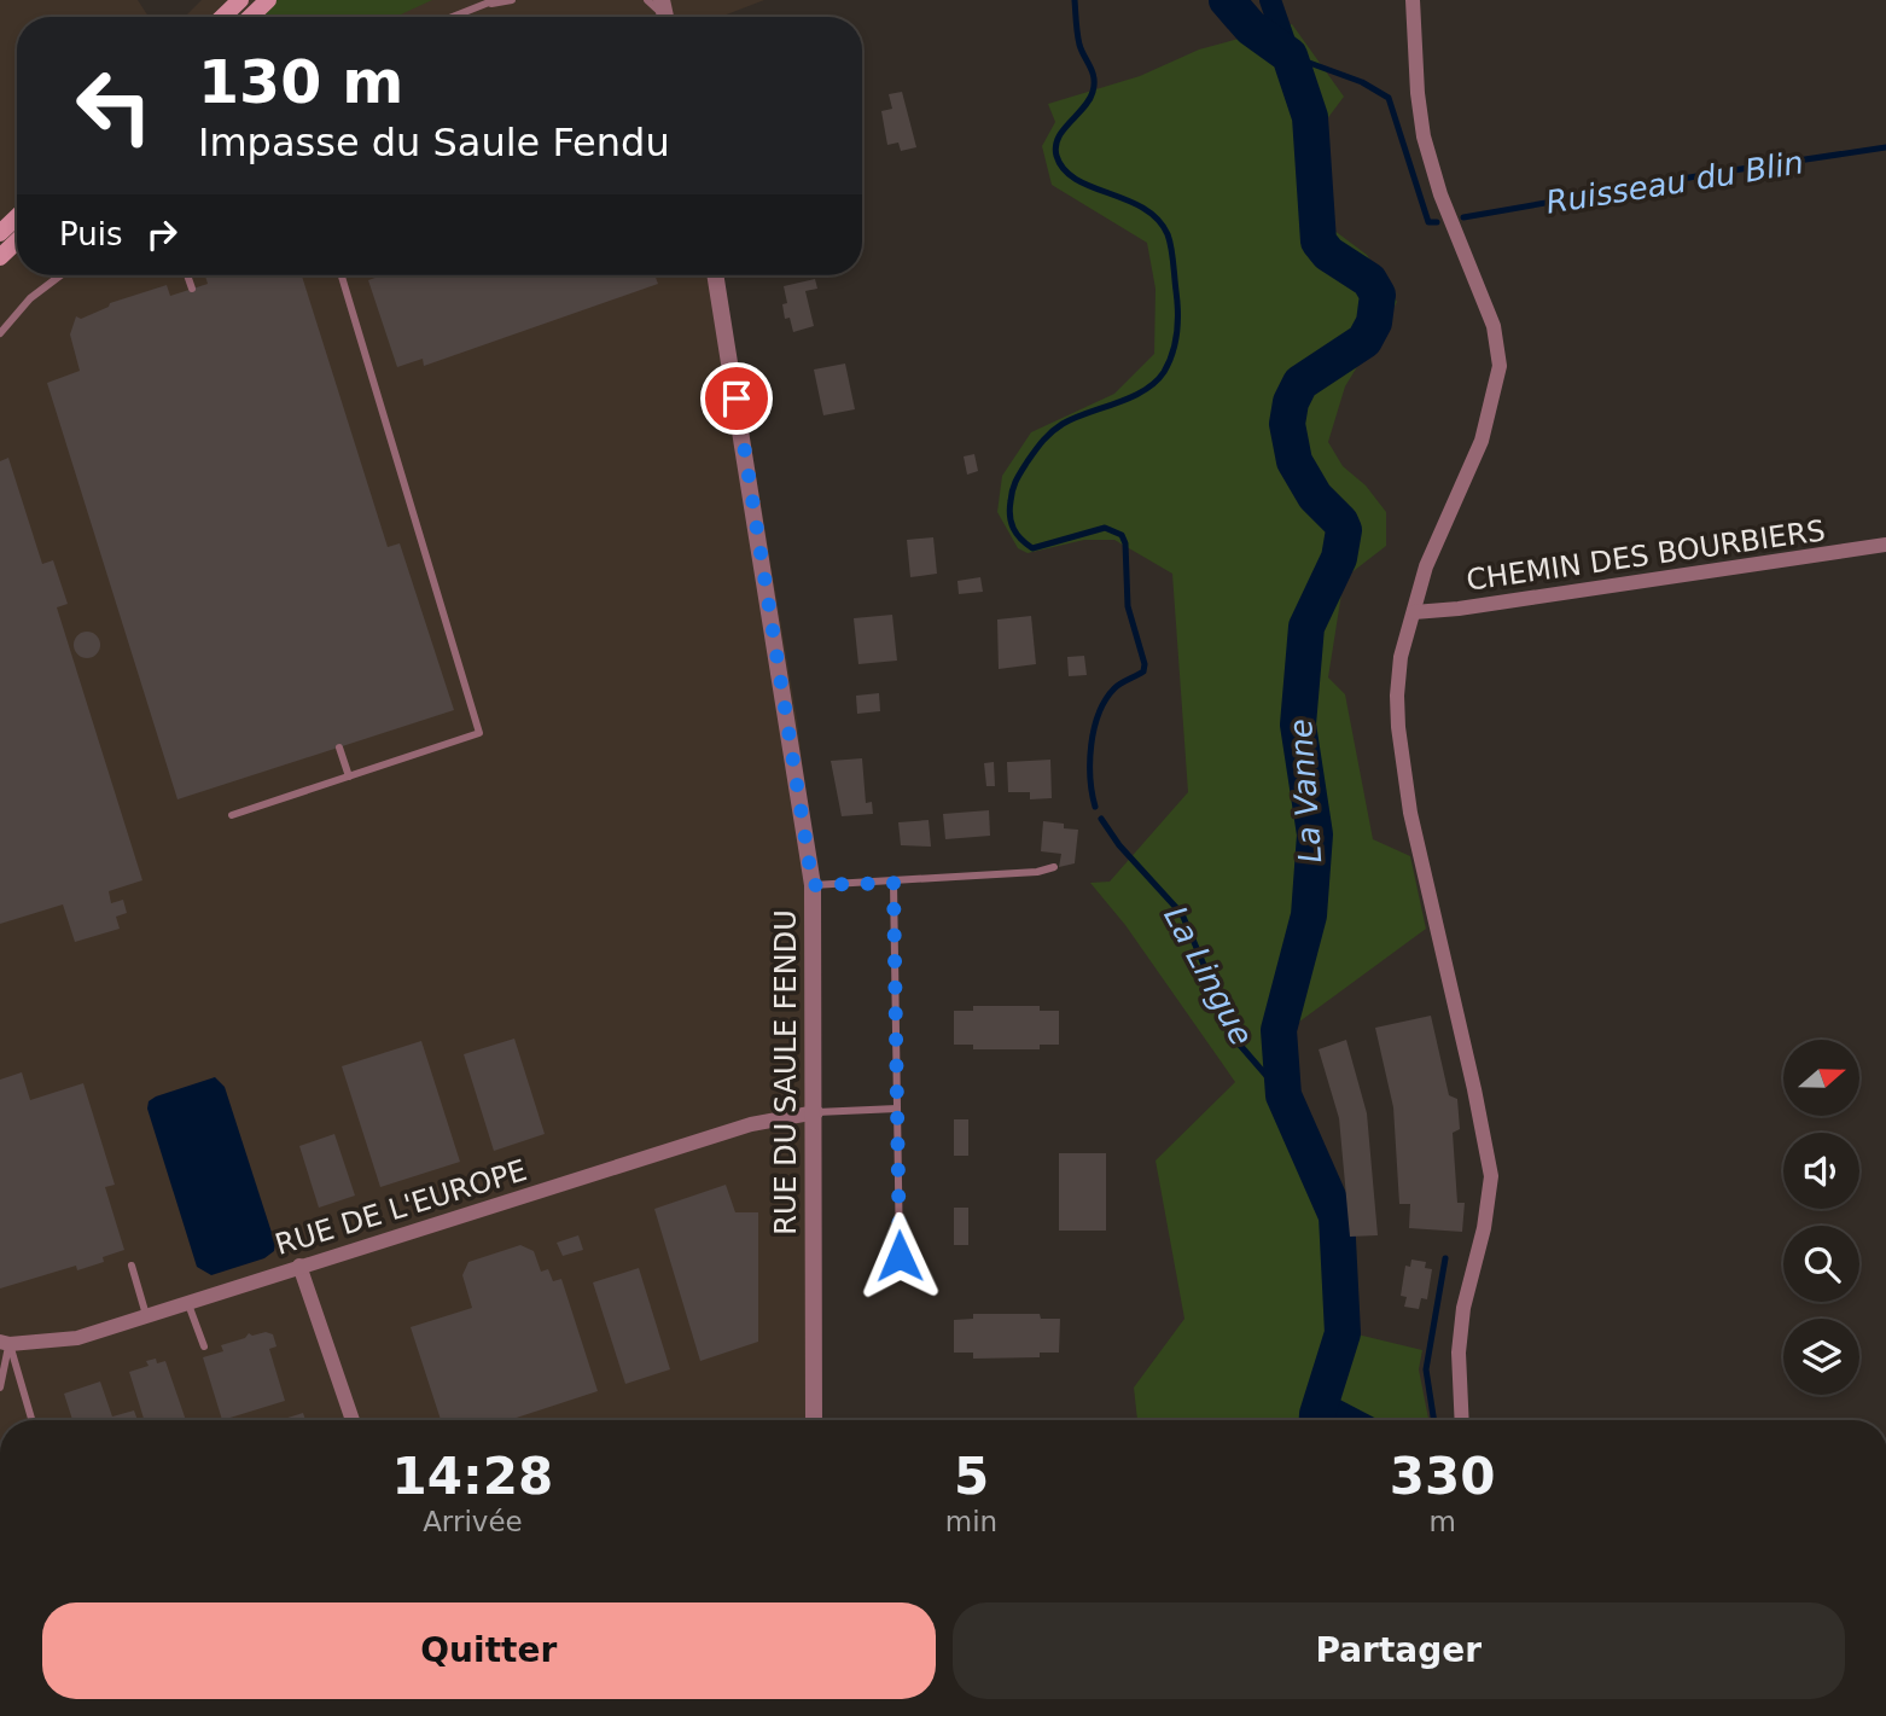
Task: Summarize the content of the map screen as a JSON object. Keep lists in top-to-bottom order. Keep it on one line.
{"streets":{"street":["CHEMIN DES BOURBIERS","RUE DU SAULE FENDU","RUE DE L'EUROPE"]},"crossings":[["RUE DU SAULE FENDU","RUE DE L'EUROPE"]],"water":["Ruisseau du Blin","La Vanne","La Lingue"],"north":"right","page":{"turn":["130 m","Impasse du Saule Fendu"],"then":"Puis","eta":["14:28","Arrivée","5","min","330","m"],"buttons":["Quitter","Partager"]}}
